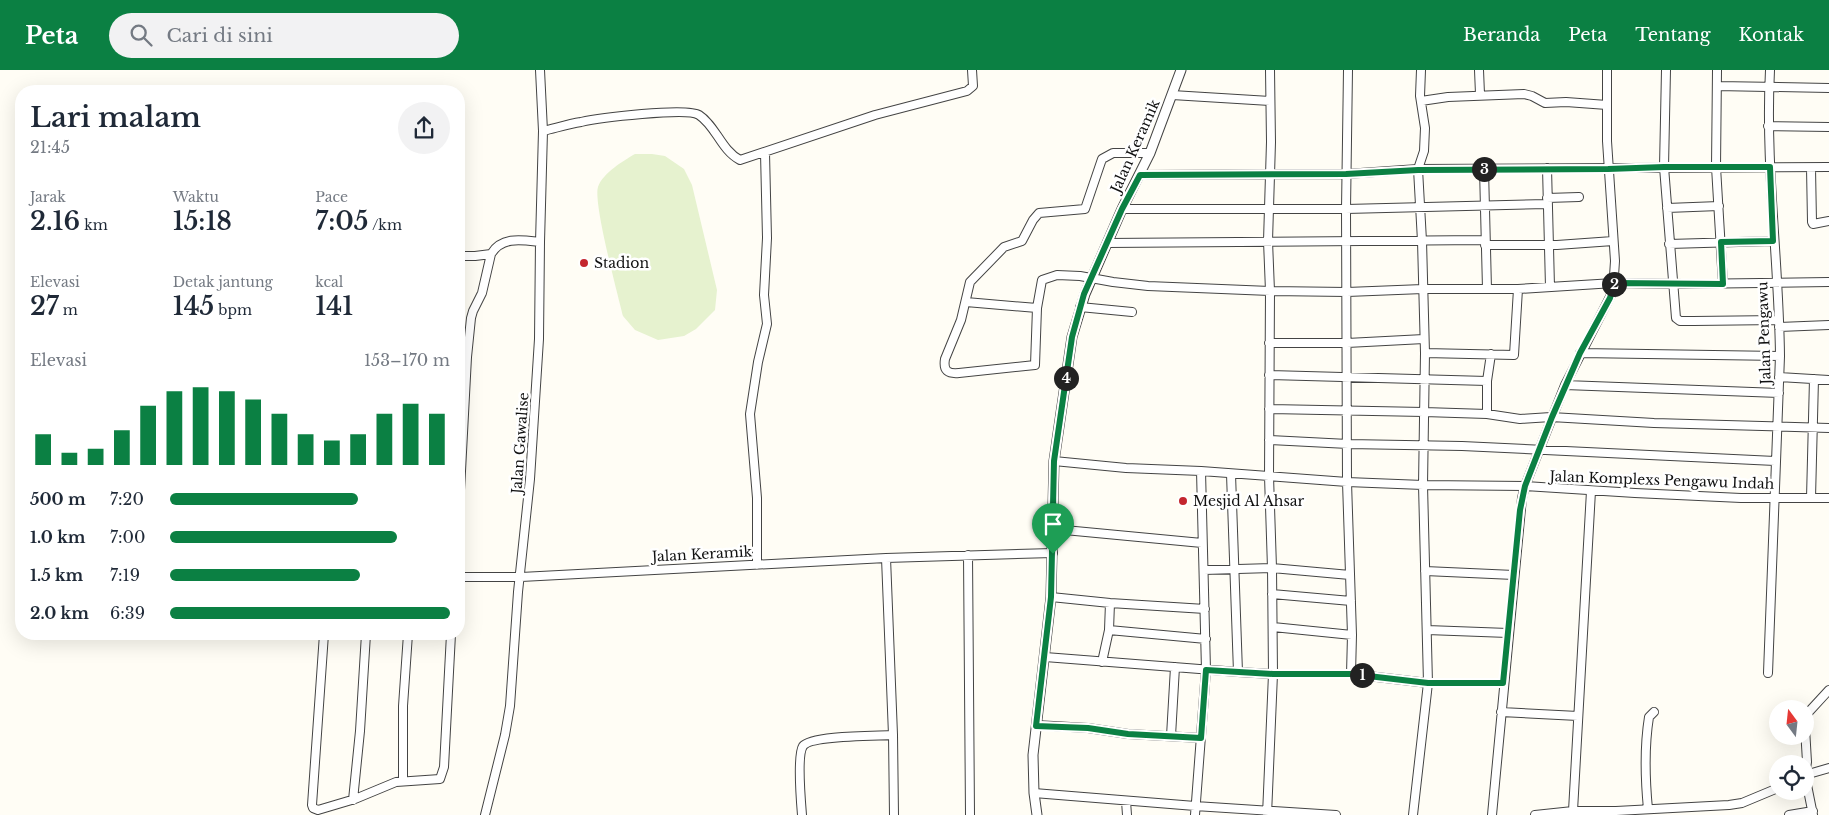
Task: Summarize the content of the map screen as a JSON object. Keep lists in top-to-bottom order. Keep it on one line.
{"streets":{"street":["Jalan Keramik","Jalan Pengawu","Jalan Gawalise","Jalan Komplexs Pengawu Indah"]},"crossings":[["Jalan Keramik","Jalan Gawalise"],["Jalan Keramik","Jalan Komplexs Pengawu Indah"],["Jalan Pengawu","Jalan Komplexs Pengawu Indah"]],"places":["Stadion","Mesjid Al Ahsar"],"north":"top","page":{"header":"Peta","search":"Cari di sini","nav":["Beranda","Peta","Tentang","Kontak"],"heading":["Lari malam","21:45"],"pins":["3","2","4","1"],"stats":[["Jarak","2.16 km"],["Waktu","15:18"],["Pace","7:05 /km"],["Elevasi","27 m"],["Detak jantung","145 bpm"],["kcal","141"]],"chart":["Elevasi","153–170 m"],"list":[{"name":"500 m","note":"7:20"},{"name":"1.0 km","note":"7:00"},{"name":"1.5 km","note":"7:19"},{"name":"2.0 km","note":"6:39"}]}}
